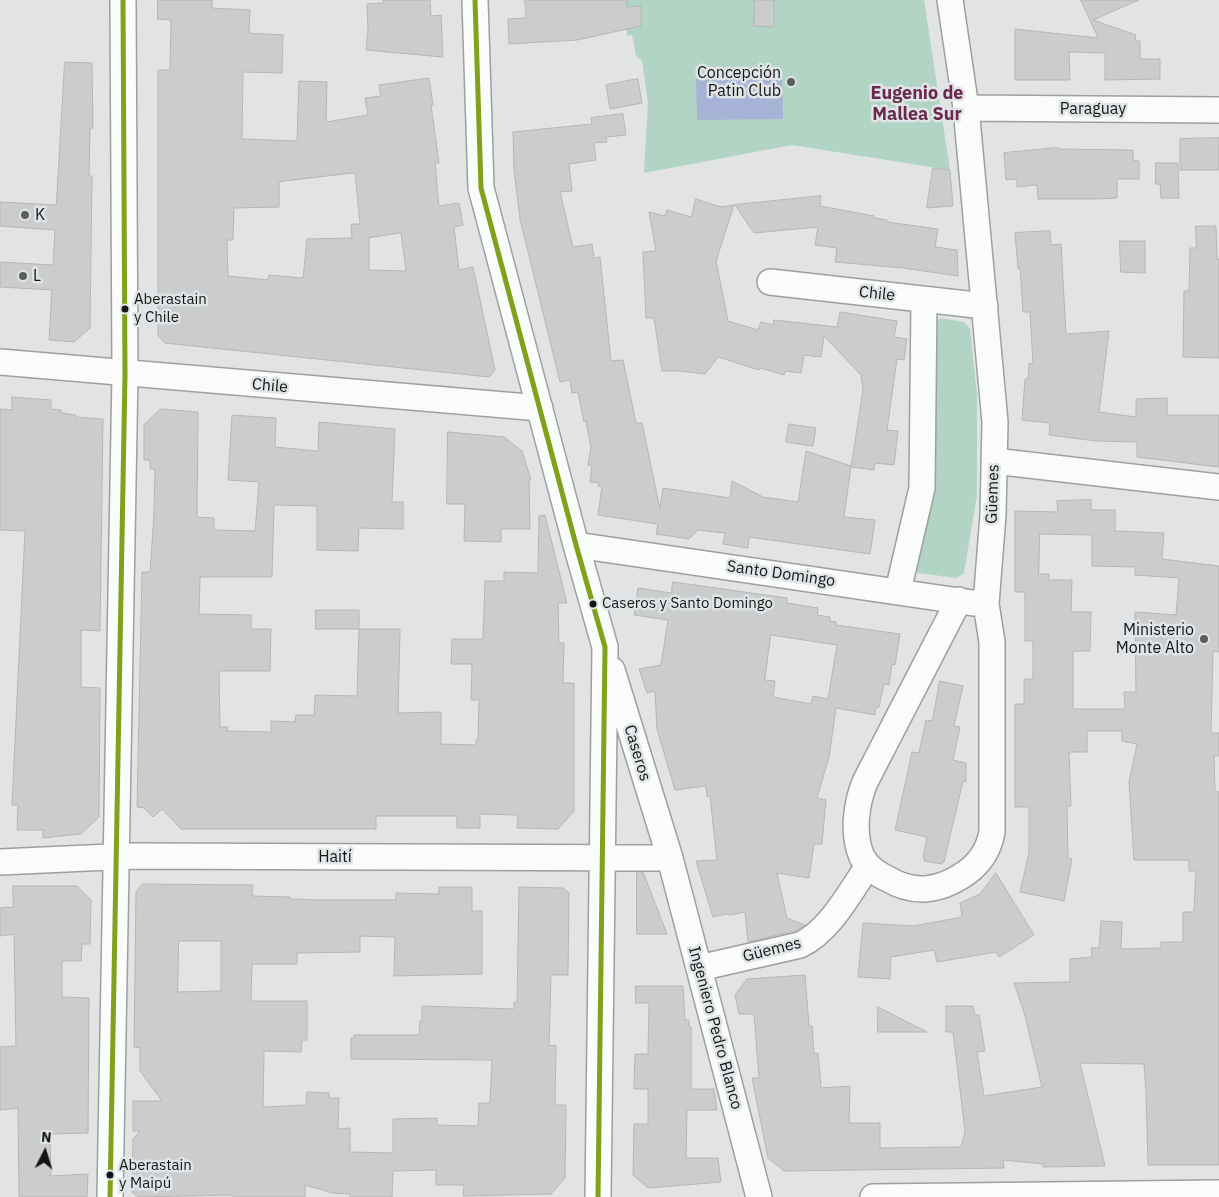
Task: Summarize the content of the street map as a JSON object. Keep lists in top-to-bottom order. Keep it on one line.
{"streets":{"street":["Paraguay","Chile","Güemes","Santo Domingo","Caseros","Haití","Ingeniero Pedro Blanco"]},"crossings":[["Paraguay","Güemes"],["Chile","Güemes"],["Chile","Caseros"],["Güemes","Santo Domingo"],["Güemes","Ingeniero Pedro Blanco"],["Santo Domingo","Caseros"],["Caseros","Haití"],["Caseros","Ingeniero Pedro Blanco"],["Haití","Ingeniero Pedro Blanco"]],"districts":["Eugenio de Mallea Sur"],"places":["Concepción Patin Club","K","L","Aberastain y Chile","Caseros y Santo Domingo","Ministerio Monte Alto","Aberastain y Maipú"],"north":"top"}
